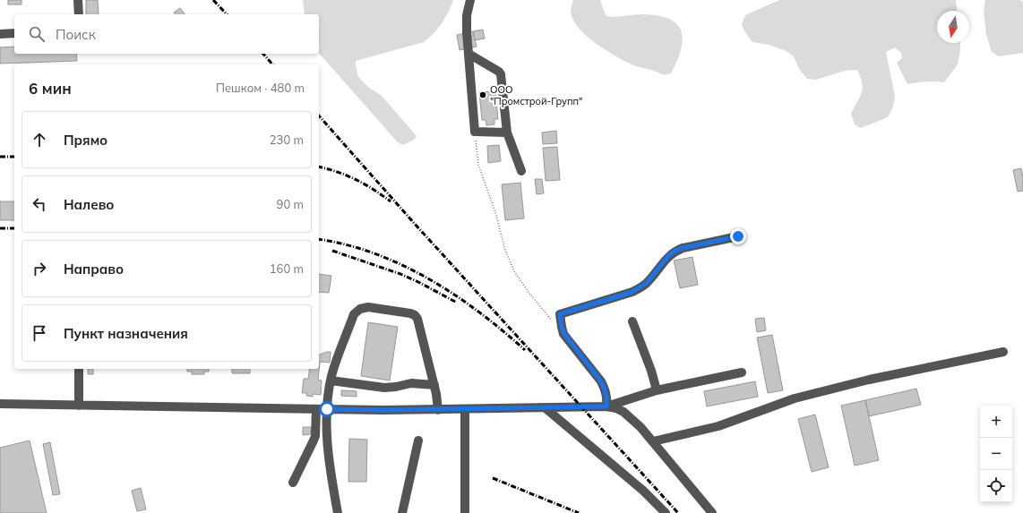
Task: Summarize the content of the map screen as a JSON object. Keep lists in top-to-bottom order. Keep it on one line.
{"places":["ООО \"Промстрой-Групп\""],"north":"bottom","page":{"search":"Поиск","heading":["6 мин","Пешком · 480 m"],"list":[["Прямо","230 m"],["Налево","90 m"],["Направо","160 m"],"Пункт назначения"],"map_buttons":["+","−"]}}
